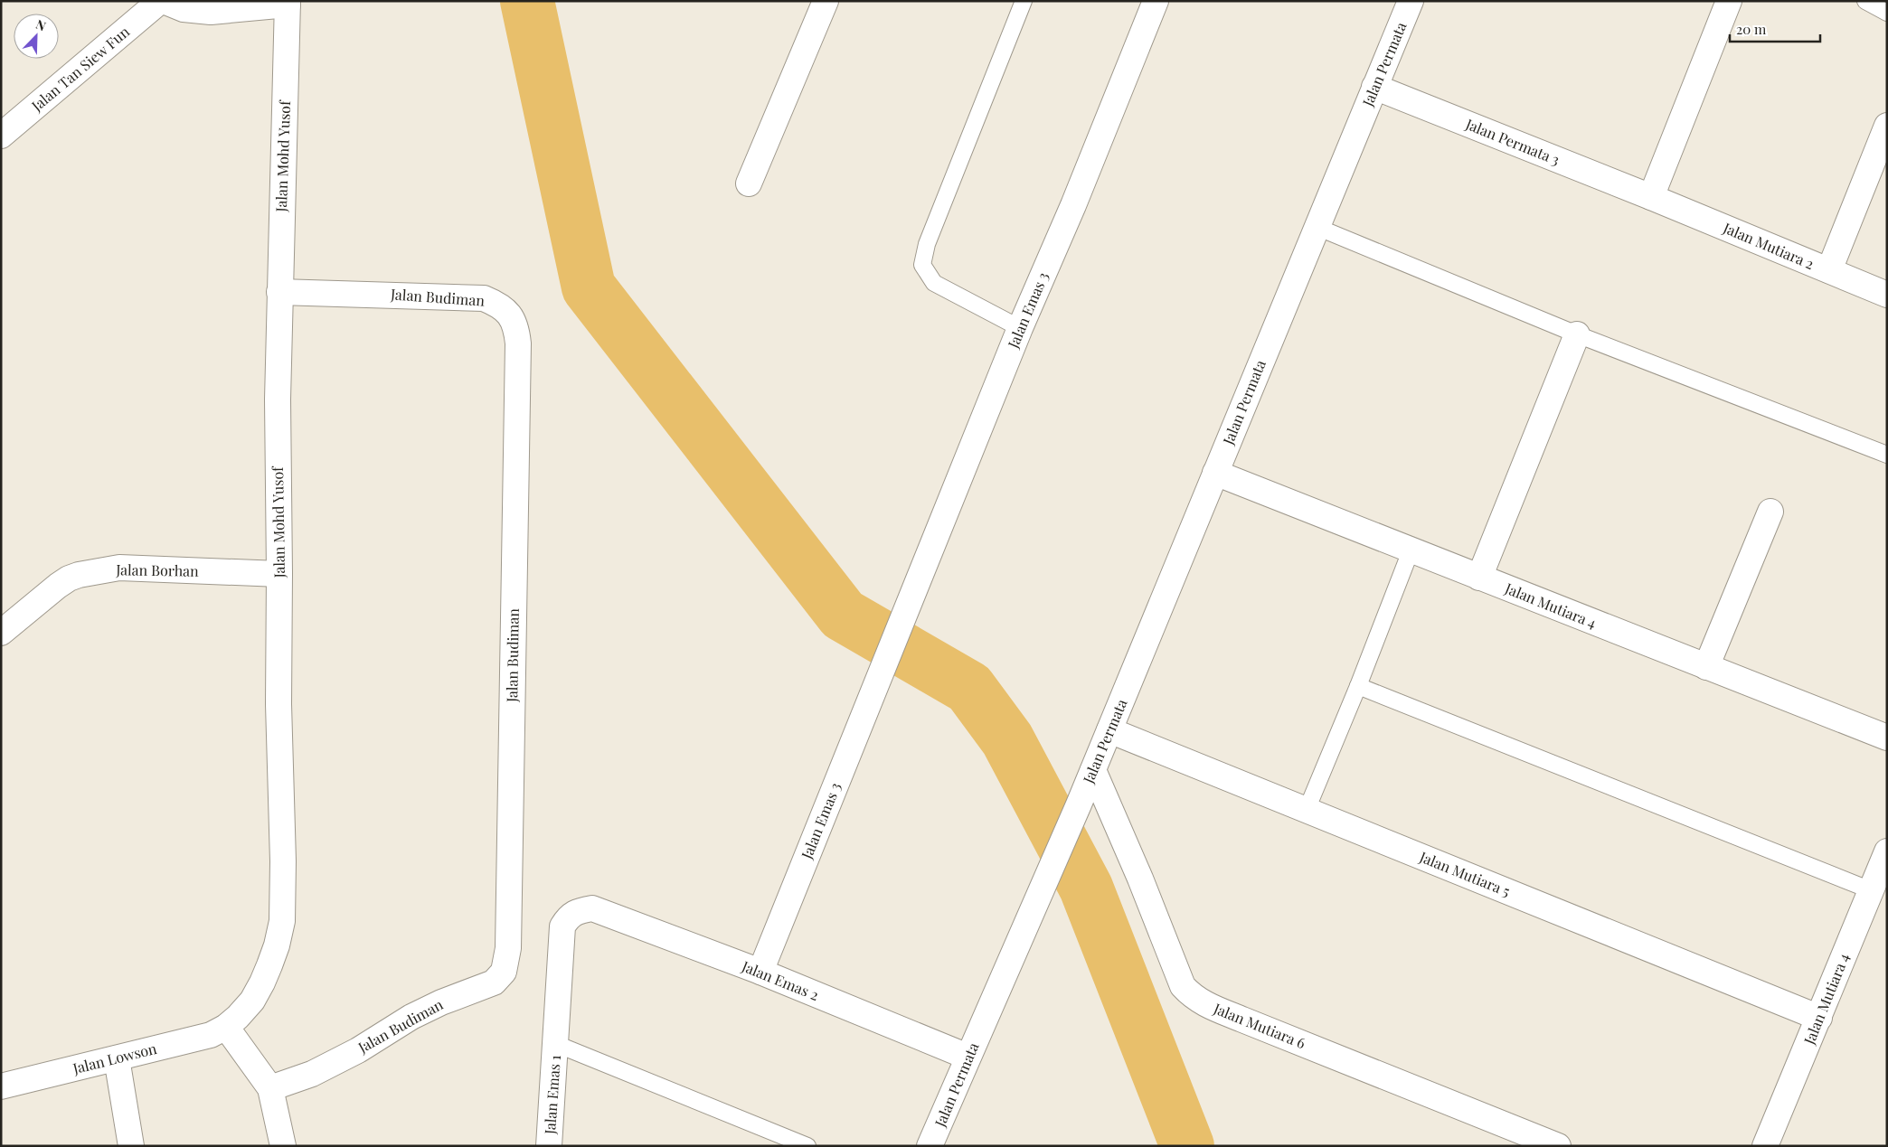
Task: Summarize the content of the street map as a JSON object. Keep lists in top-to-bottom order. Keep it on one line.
{"streets":{"street":["Jalan Permata","Jalan Tan Siew Fun","Jalan Permata 3","Jalan Mohd Yusof","Jalan Mutiara 2","Jalan Budiman","Jalan Emas 3","Jalan Borhan","Jalan Mutiara 4","Jalan Mutiara 5","Jalan Emas 2","Jalan Mutiara 6","Jalan Lowson","Jalan Emas 1"]},"crossings":[["Jalan Permata","Jalan Permata 3"],["Jalan Permata","Jalan Mutiara 4"],["Jalan Permata","Jalan Mutiara 5"],["Jalan Permata","Jalan Emas 2"],["Jalan Permata","Jalan Mutiara 6"],["Jalan Permata 3","Jalan Mutiara 2"],["Jalan Mohd Yusof","Jalan Budiman"],["Jalan Mohd Yusof","Jalan Borhan"],["Jalan Mohd Yusof","Jalan Lowson"],["Jalan Emas 3","Jalan Emas 2"],["Jalan Mutiara 4","Jalan Mutiara 5"],["Jalan Emas 2","Jalan Emas 1"]],"scale_bar":"20 m","north":"top right"}
